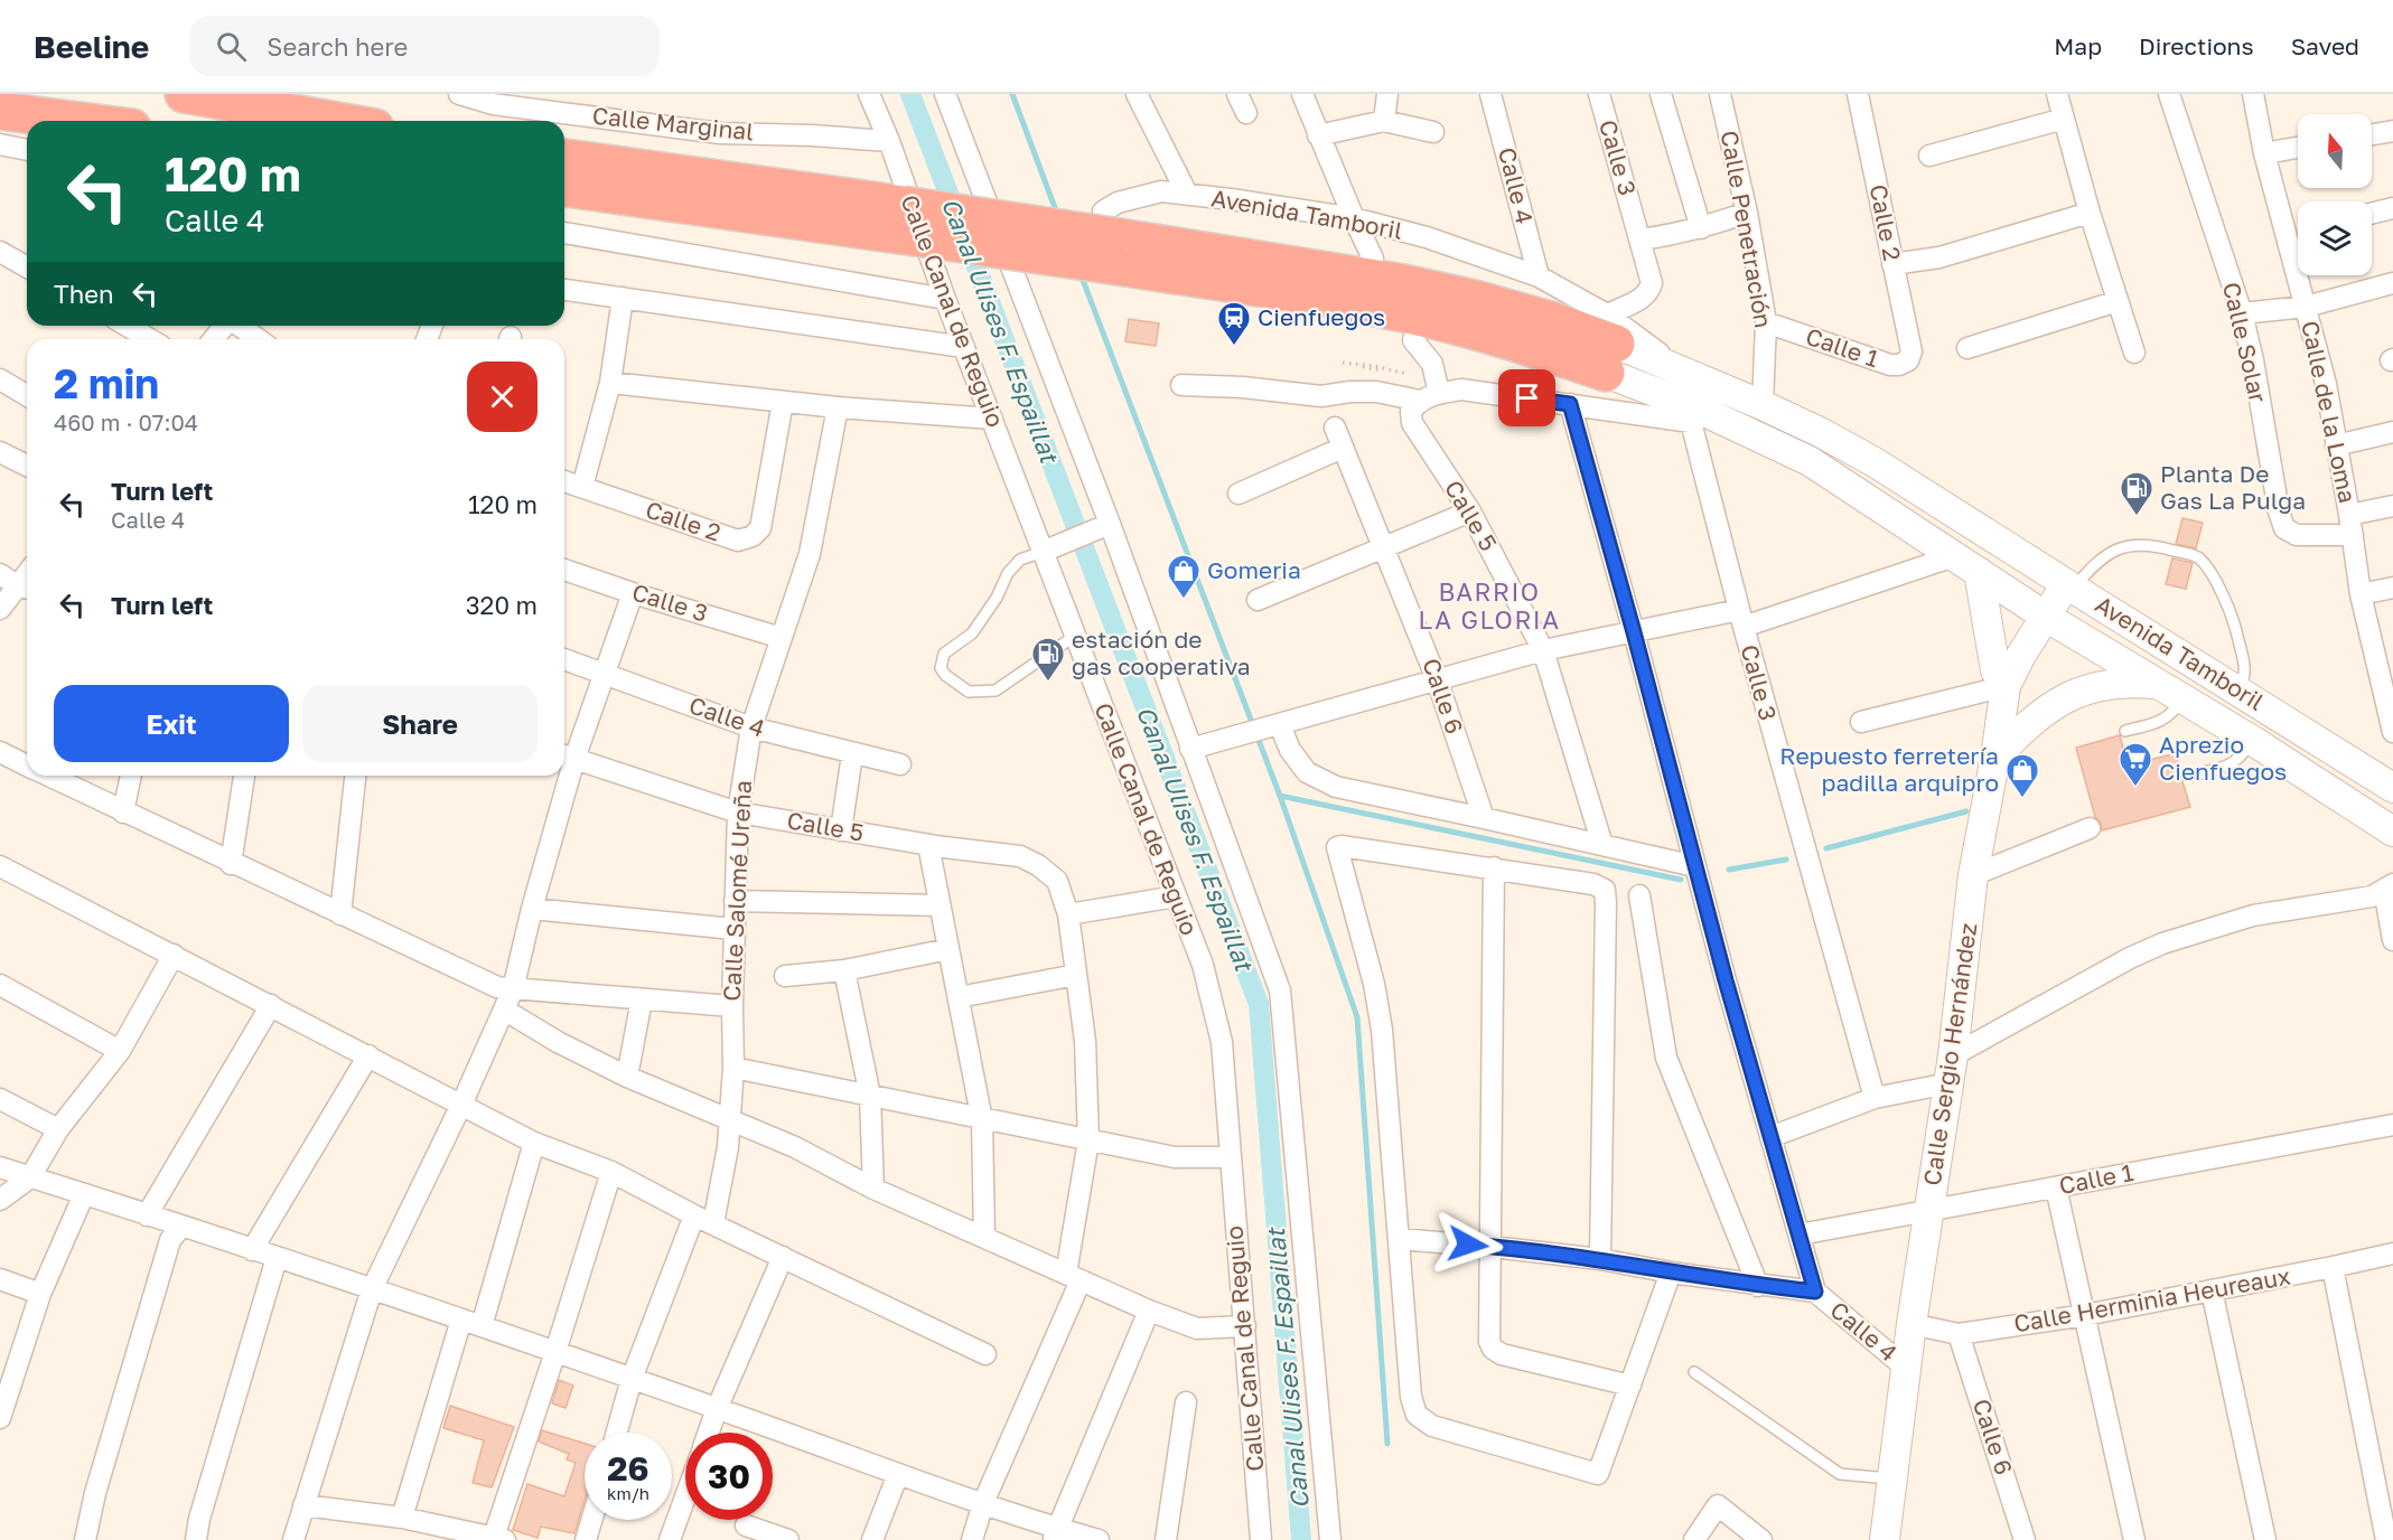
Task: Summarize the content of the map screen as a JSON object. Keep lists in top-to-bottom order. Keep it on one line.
{"streets":{"main road":["Avenida Tamboril","Calle Sergio Hernández"],"street":["Calle Marginal","Calle 3","Calle 4","Calle 2","Calle Penetración","Calle Canal de Reguio","Calle Solar","Calle 1","Calle de la Loma","Calle 5","Calle 6","Calle Salomé Ureña","Calle Herminia Heureaux"]},"crossings":[["Calle Marginal","Calle Canal de Reguio"],["Calle 3","Avenida Tamboril"],["Calle 3","Calle Salomé Ureña"],["Calle 4","Avenida Tamboril"],["Calle 4","Calle 1"],["Calle 4","Calle Salomé Ureña"],["Calle 4","Calle Sergio Hernández"],["Avenida Tamboril","Calle Penetración"],["Avenida Tamboril","Calle Sergio Hernández"],["Calle 2","Calle 1"],["Calle Penetración","Calle 1"],["Calle Solar","Calle de la Loma"],["Calle 1","Calle Sergio Hernández"],["Calle 5","Calle Salomé Ureña"],["Calle 6","Calle Herminia Heureaux"],["Calle Sergio Hernández","Calle Herminia Heureaux"]],"districts":["BARRIO LA GLORIA"],"water":["Canal Ulises F. Espaillat"],"places":{"station":["Cienfuegos"],"fuel station":["Planta De Gas La Pulga","estación de gas cooperativa"],"shop":["Gomeria","Repuesto ferretería padilla arquipro"],"supermarket":["Aprezio Cienfuegos"]},"north":"top","page":{"header":"Beeline","search":"Search here","nav":["Map","Directions","Saved"],"turn":["120 m","Calle 4"],"then":"Then","heading":["2 min","460 m · 07:04"],"list":[{"name":"Turn left","note":"Calle 4","value":"120 m"},{"name":"Turn left","value":"320 m"}],"buttons":["Exit","Share"],"speed":"26 km/h","limit":"30"}}
